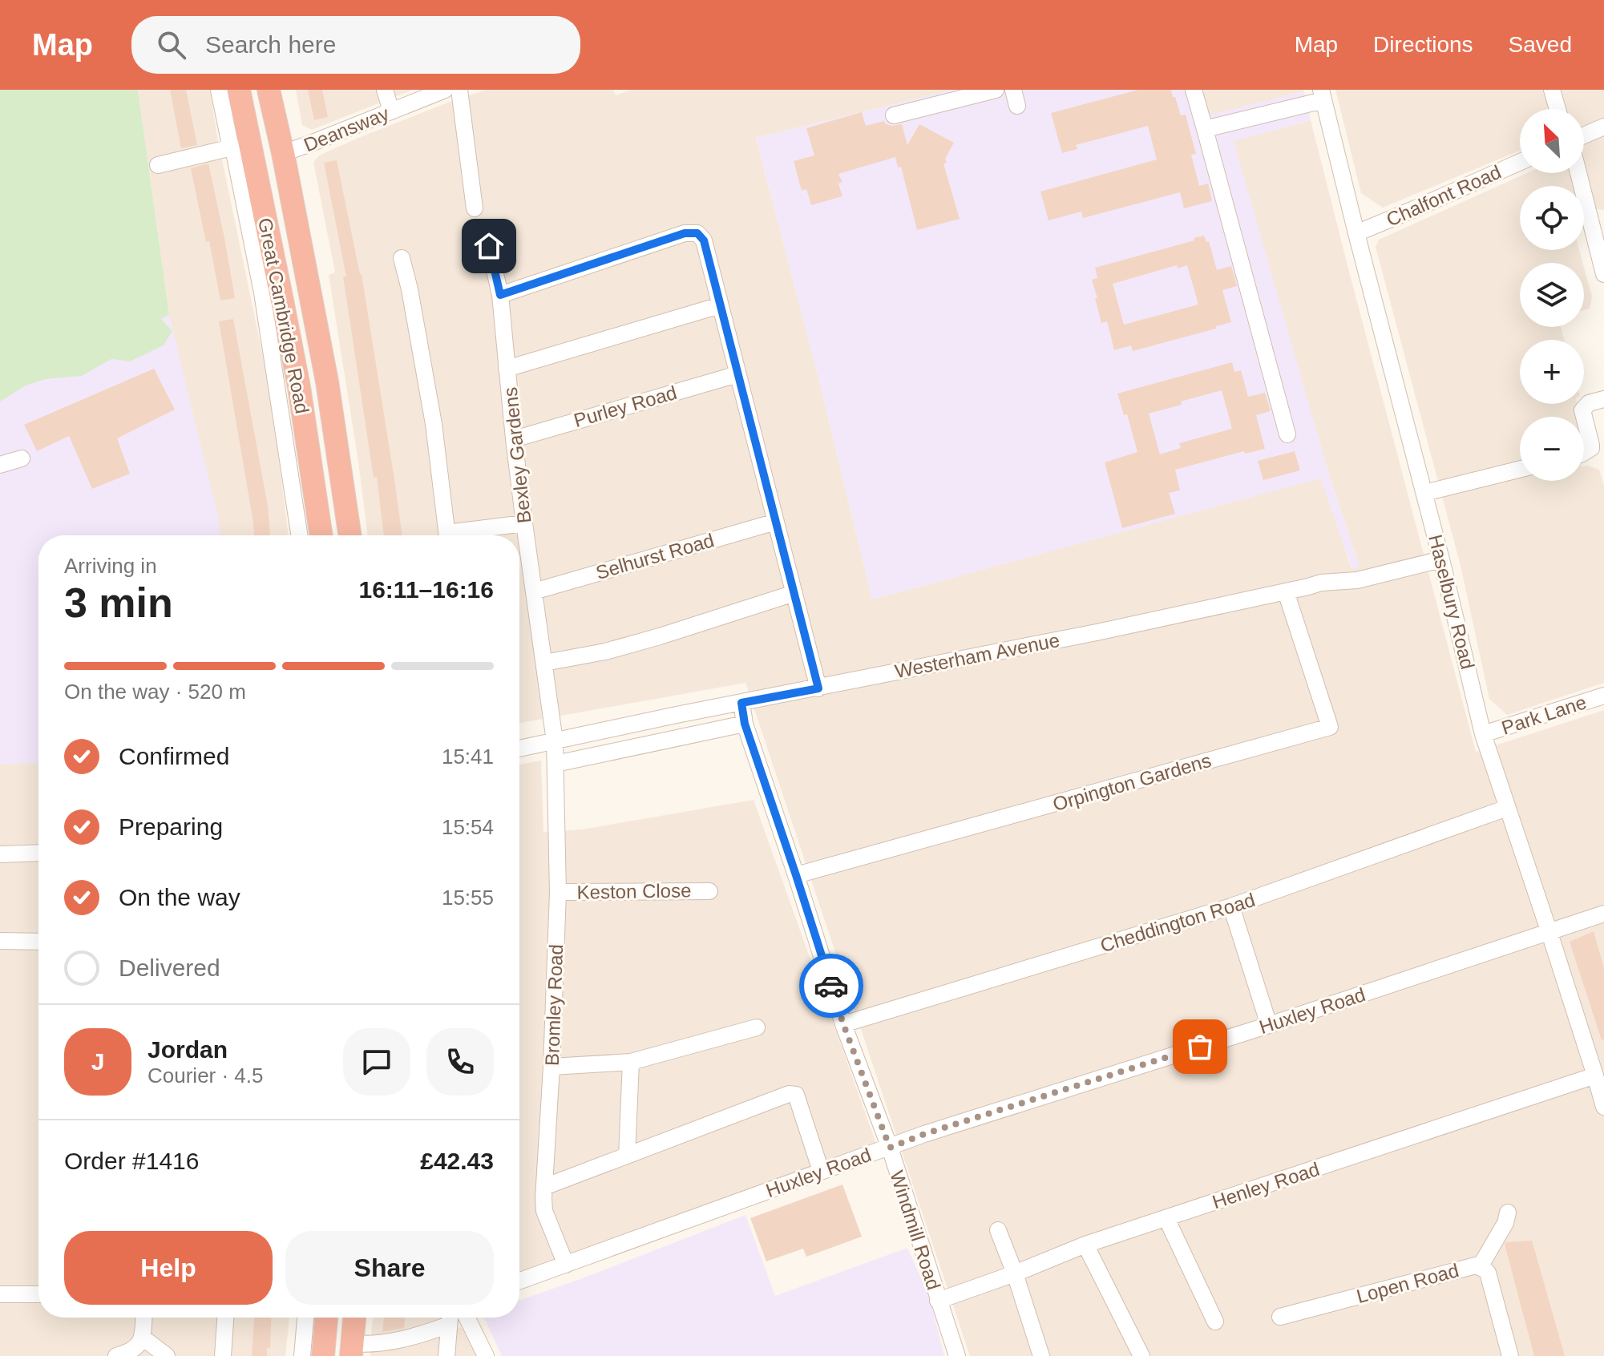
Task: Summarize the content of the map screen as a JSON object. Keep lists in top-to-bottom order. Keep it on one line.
{"streets":{"highway":["Great Cambridge Road"],"street":["Deansway","Chalfont Road","Purley Road","Bexley Gardens","Selhurst Road","Haselbury Road","Westerham Avenue","Park Lane","Orpington Gardens","Keston Close","Cheddington Road","Bromley Road","Huxley Road","Henley Road","Windmill Road","Lopen Road"]},"crossings":[["Deansway","Great Cambridge Road"],["Chalfont Road","Haselbury Road"],["Purley Road","Bexley Gardens"],["Bexley Gardens","Selhurst Road"],["Bexley Gardens","Westerham Avenue"],["Bexley Gardens","Bromley Road"],["Haselbury Road","Westerham Avenue"],["Haselbury Road","Park Lane"],["Haselbury Road","Cheddington Road"],["Haselbury Road","Huxley Road"],["Haselbury Road","Henley Road"],["Westerham Avenue","Orpington Gardens"],["Westerham Avenue","Bromley Road"],["Westerham Avenue","Windmill Road"],["Orpington Gardens","Windmill Road"],["Keston Close","Bromley Road"],["Cheddington Road","Windmill Road"],["Bromley Road","Huxley Road"],["Huxley Road","Windmill Road"],["Henley Road","Windmill Road"]],"north":"top left","page":{"header":"Map","search":"Search here","nav":["Map","Directions","Saved"],"map_buttons":["+","−"],"heading":["3 min","Arriving in","16:11–16:16"],"panel":["Jordan","Courier · 4.5","Order #1416","£42.43"],"bar":"On the way · 520 m","list":[["Confirmed","15:41"],["Preparing","15:54"],["On the way","15:55"],"Delivered"],"round":"J","buttons":["Help","Share"]}}
